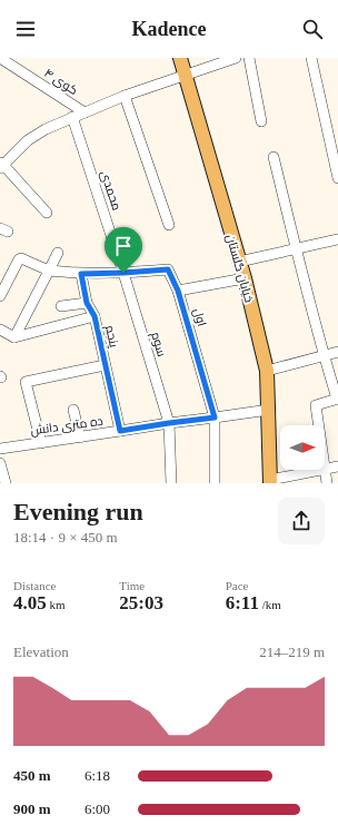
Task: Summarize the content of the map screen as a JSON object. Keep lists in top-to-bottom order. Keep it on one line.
{"streets":{"main road":["خیابان گلستان"],"street":["کوی ۴","محمدی","اول","پنجم","سوم","ده متری دانش"]},"crossings":[["محمدی","اول"],["محمدی","سوم"],["خیابان گلستان","ده متری دانش"],["اول","سوم"],["اول","ده متری دانش"],["پنجم","ده متری دانش"],["سوم","ده متری دانش"]],"north":"right","page":{"header":"Kadence","heading":["Evening run","18:14 · 9 × 450 m"],"stats":[["Distance","4.05 km"],["Time","25:03"],["Pace","6:11 /km"]],"chart":["Elevation","214–219 m"],"list":[{"name":"450 m","note":"6:18"},{"name":"900 m","note":"6:00"}]}}
